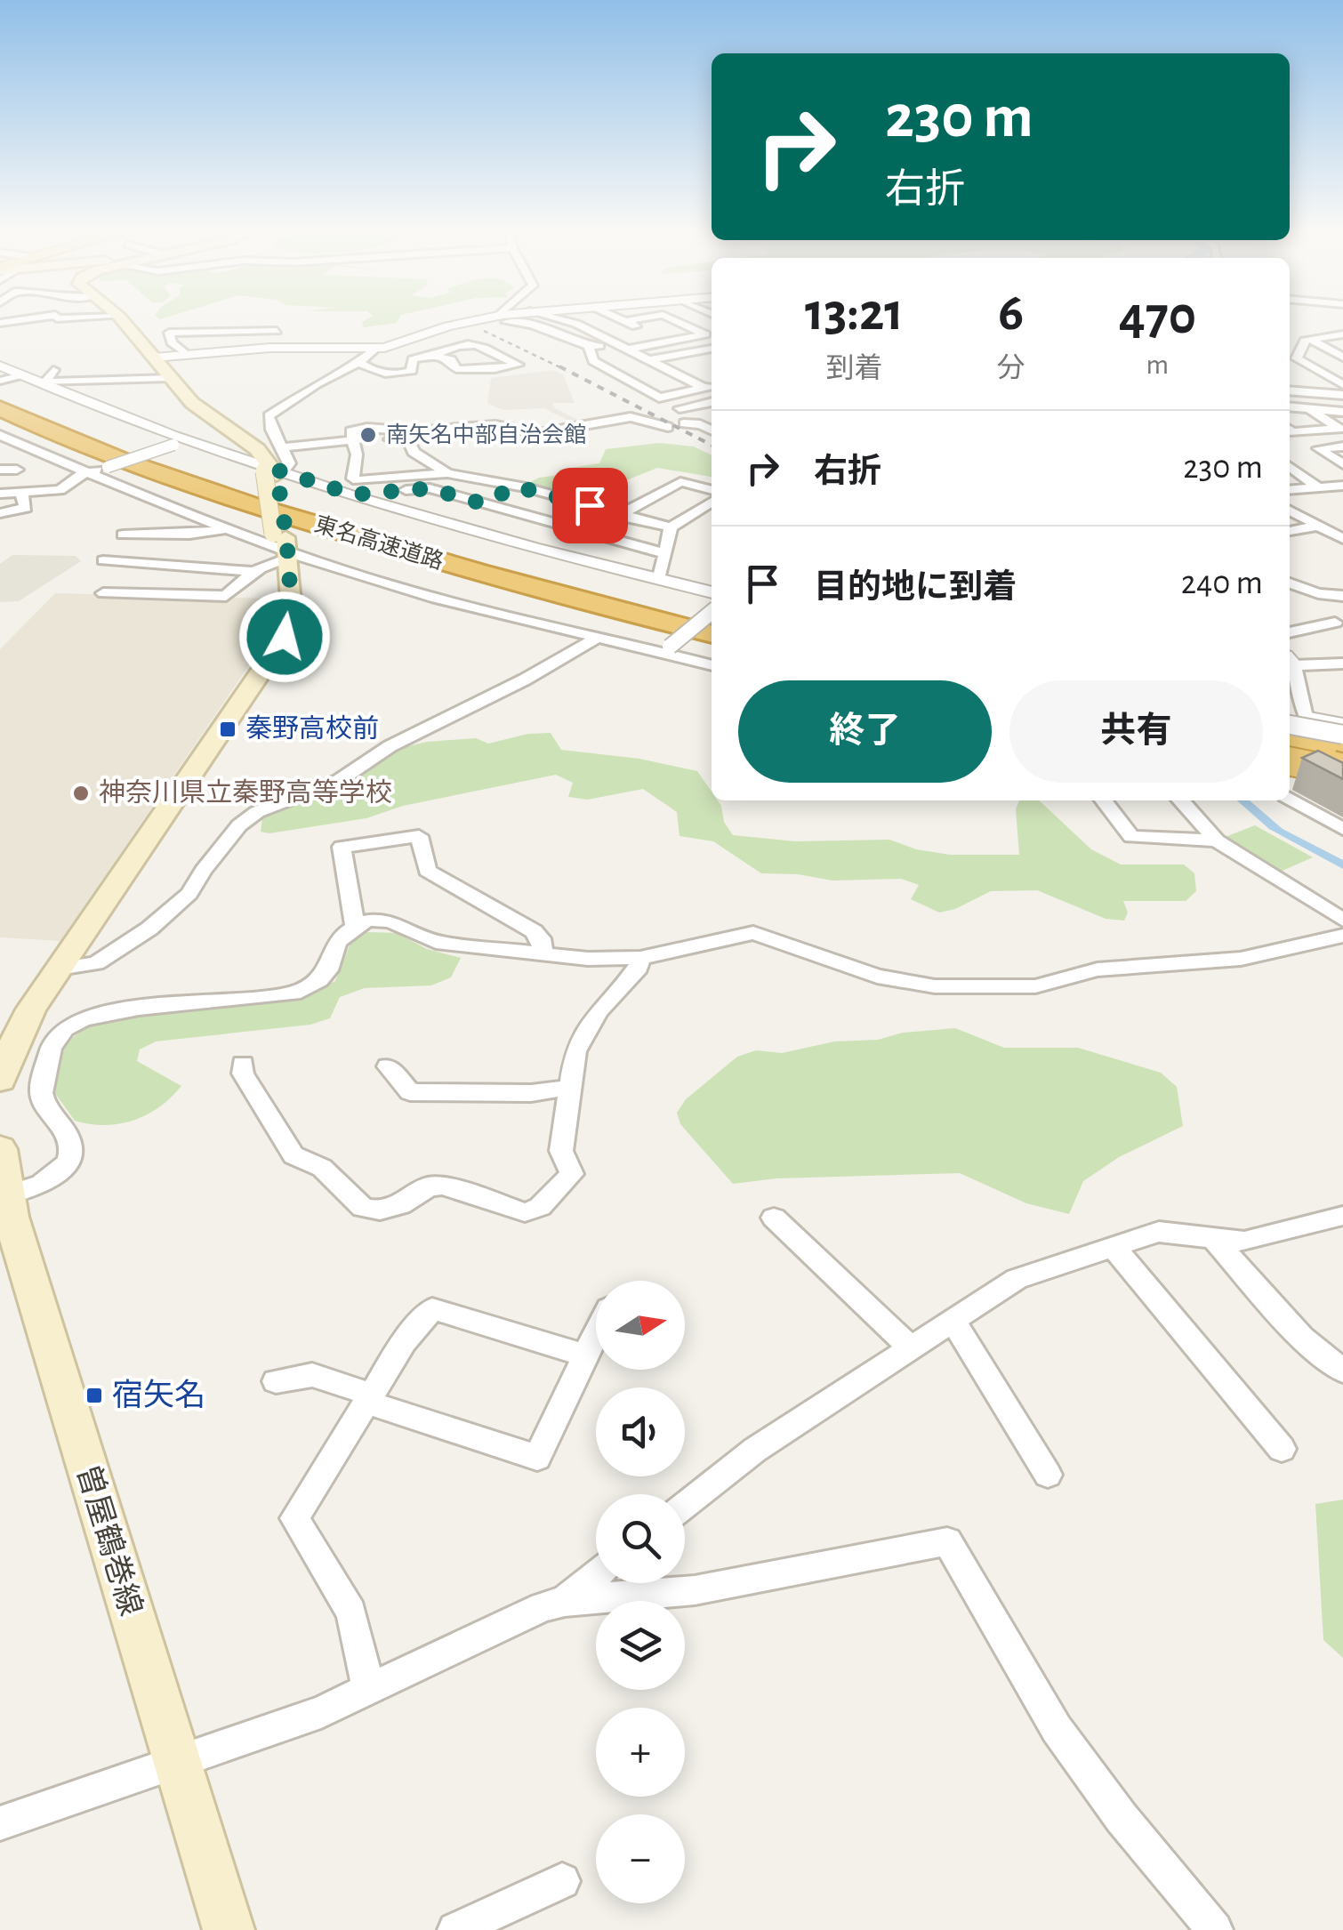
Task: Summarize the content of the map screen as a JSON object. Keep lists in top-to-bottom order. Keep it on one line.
{"streets":{"highway":["東名高速道路"],"main road":["曽屋鶴巻線"]},"places":{"other":["南矢名中部自治会館","神奈川県立秦野高等学校"],"transit":["秦野高校前","宿矢名"]},"north":"right","page":{"turn":["230 m","右折"],"eta":["13:21","到着","6","分","470","m"],"list":[{"name":"右折","value":"230 m"},{"name":"目的地に到着","value":"240 m"}],"buttons":["終了","共有"],"map_buttons":["+","−"]}}
